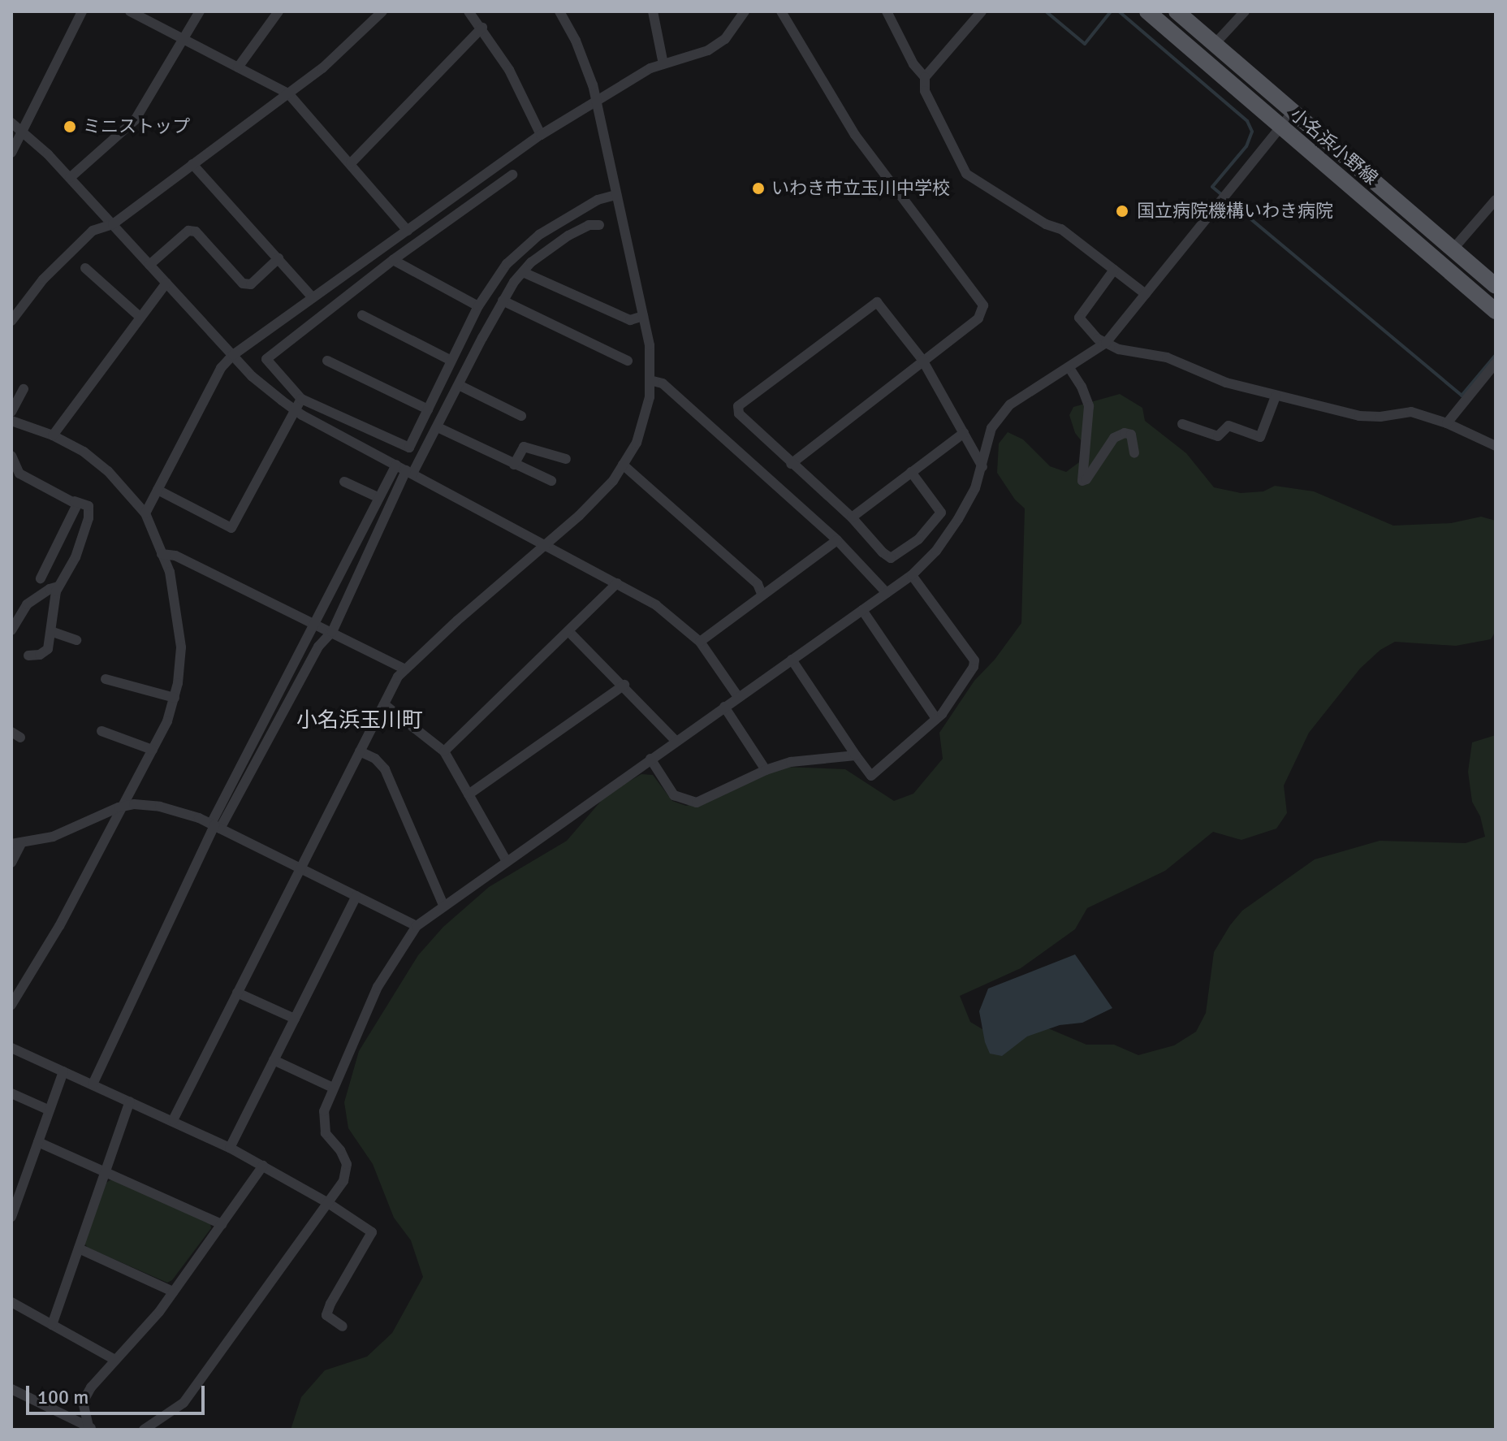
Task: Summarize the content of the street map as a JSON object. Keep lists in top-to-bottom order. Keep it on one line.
{"streets":{"main road":["小名浜小野線"]},"districts":["小名浜玉川町"],"places":["ミニストップ","いわき市立玉川中学校","国立病院機構いわき病院"],"scale_bar":"100 m"}
